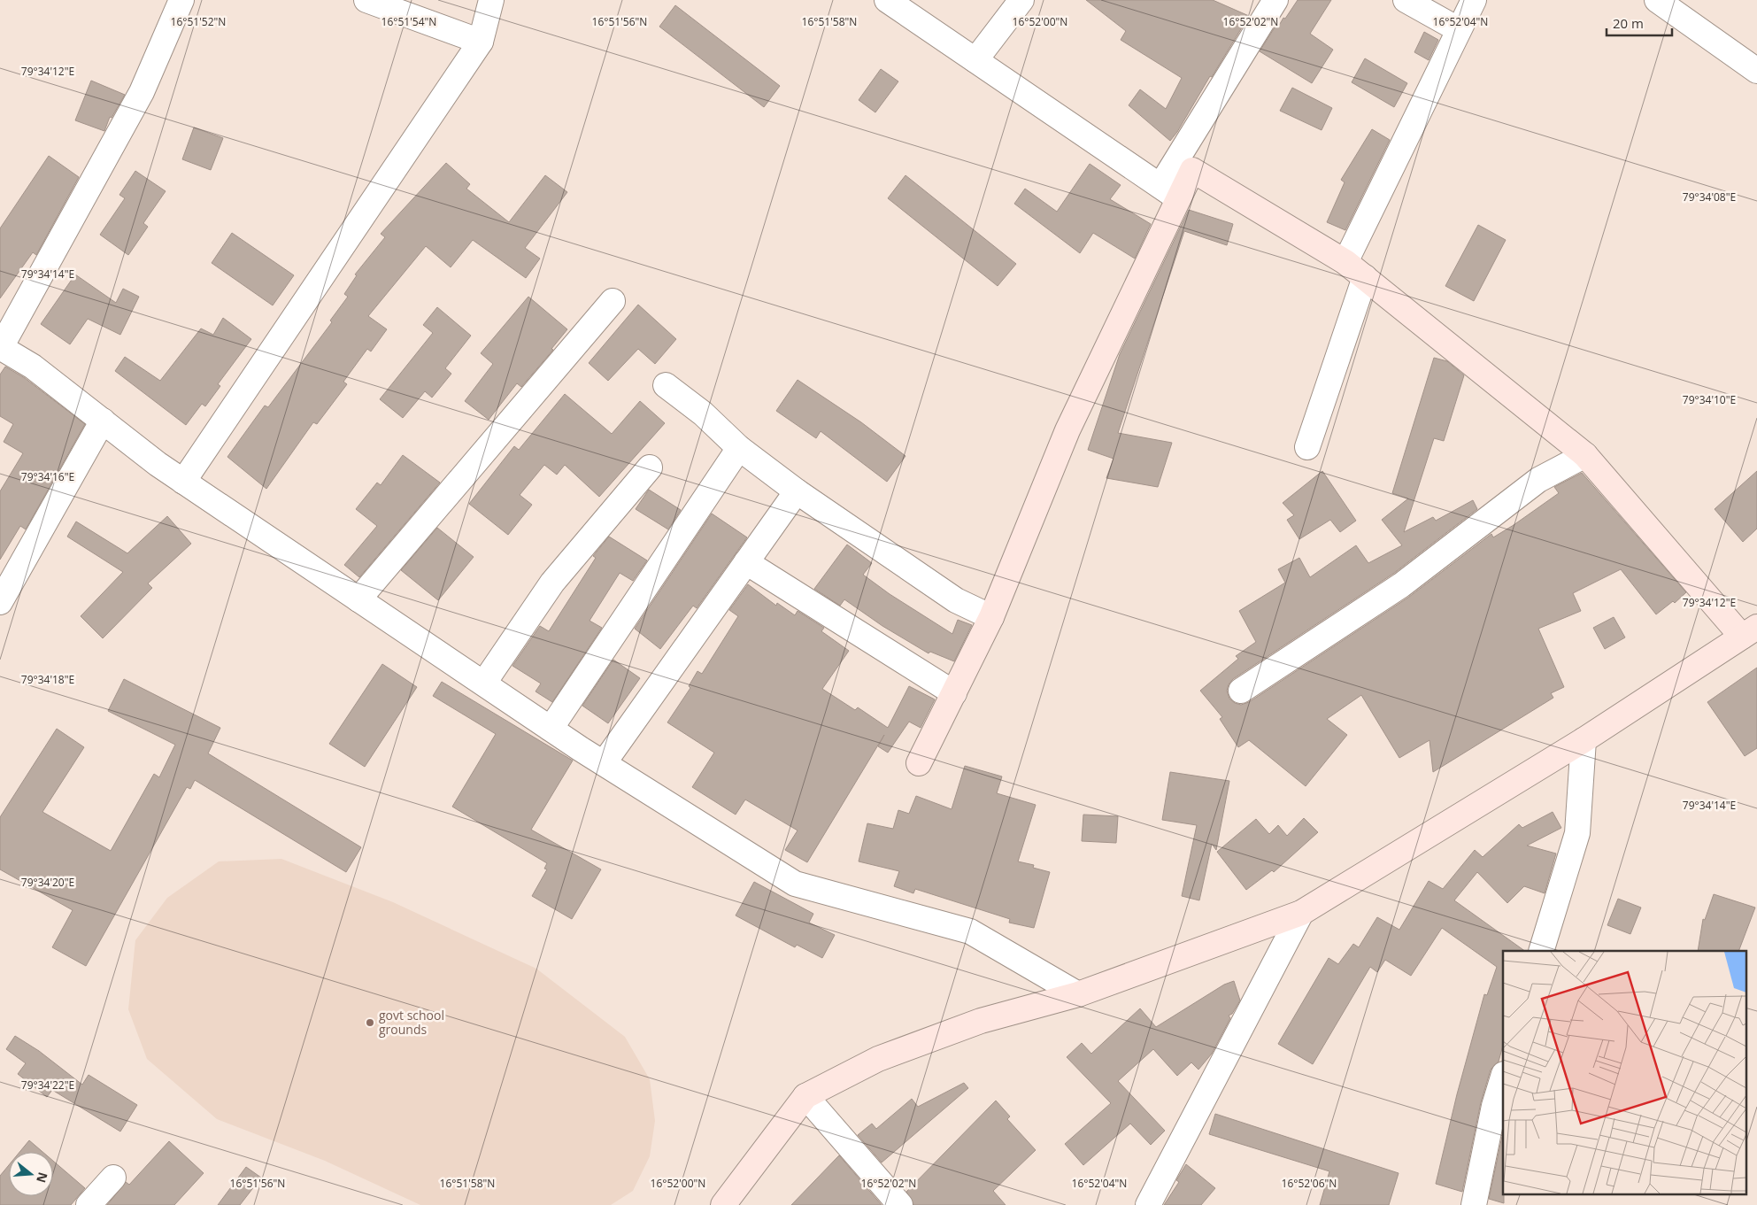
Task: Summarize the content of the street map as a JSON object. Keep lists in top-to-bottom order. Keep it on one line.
{"places":["govt school grounds"],"scale_bar":"20 m","north":"right","coordinates":["16°51'52\"N","16°51'54\"N","16°51'56\"N","16°51'58\"N","16°52'00\"N","16°52'02\"N","16°52'04\"N","79°34'12\"E","79°34'08\"E","79°34'14\"E","79°34'10\"E","79°34'16\"E","79°34'18\"E","79°34'20\"E","79°34'22\"E","16°52'06\"N"]}
